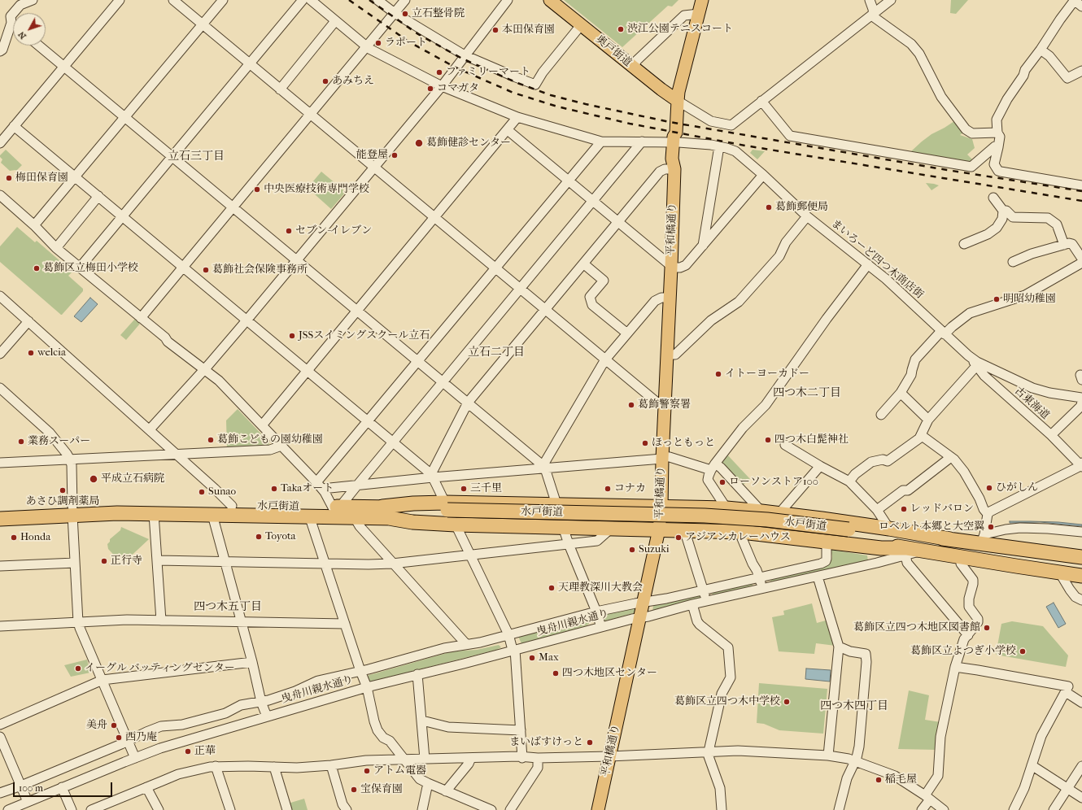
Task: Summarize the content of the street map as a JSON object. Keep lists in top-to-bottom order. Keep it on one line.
{"streets":{"highway":["水戸街道"],"main road":["奥戸街道","平和橋通り"],"street":["まいろーど四つ木商店街","古東海道","曳舟川親水通り"]},"crossings":[["奥戸街道","平和橋通り"],["平和橋通り","まいろーど四つ木商店街"],["平和橋通り","曳舟川親水通り"],["まいろーど四つ木商店街","古東海道"],["水戸街道","曳舟川親水通り"]],"districts":["立石三丁目","立石二丁目","四つ木二丁目","四つ木五丁目","四つ木四丁目"],"places":["立石整骨院","渋江公園テニスコート","本田保育園","ラポート","ファミリーマート","あみちえ","コマガタ","葛飾健診センター","能登屋","梅田保育園","中央医療技術専門学校","葛飾郵便局","セブン-イレブン","葛飾区立梅田小学校","葛飾社会保険事務所","明昭幼稚園","JSSスイミングスクール立石","welcia","イトーヨーカドー","葛飾警察署","葛飾こどもの園幼稚園","四つ木白髭神社","業務スーパー","ほっともっと","平成立石病院","ローソンストア100","ひがしん","Takaオート","三千里","コナカ","あさひ調剤薬局","Sunao","レッドバロン","ロベルト本郷と大空翼","Toyota","Honda","アジアンカレーハウス","Suzuki","正行寺","天理教深川大教会","葛飾区立四つ木地区図書館","葛飾区立よつぎ小学校","Max","イーグル バッティングセンター","四つ木地区センター","葛飾区立四つ木中学校","美舟","西乃庵","まいばすけっと","正華","アトム電器","稲毛屋","宝保育園"],"scale_bar":"100 m","north":"bottom left"}
